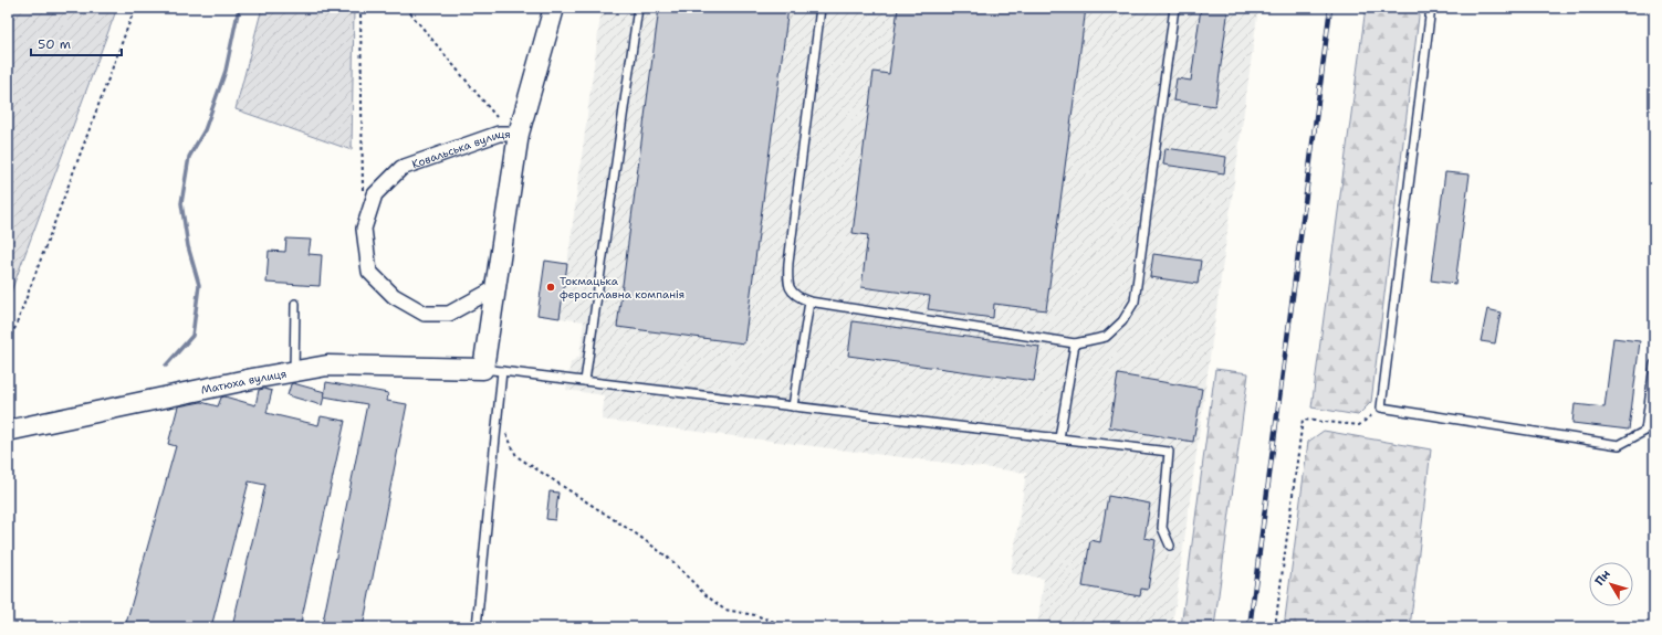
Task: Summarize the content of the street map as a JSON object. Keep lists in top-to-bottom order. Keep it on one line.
{"streets":{"street":["Ковальська вулиця","Матюха вулиця"]},"crossings":[["Ковальська вулиця","Матюха вулиця"]],"places":["Токмацька феросплавна компанія"],"scale_bar":"50 m","north":"top left"}
